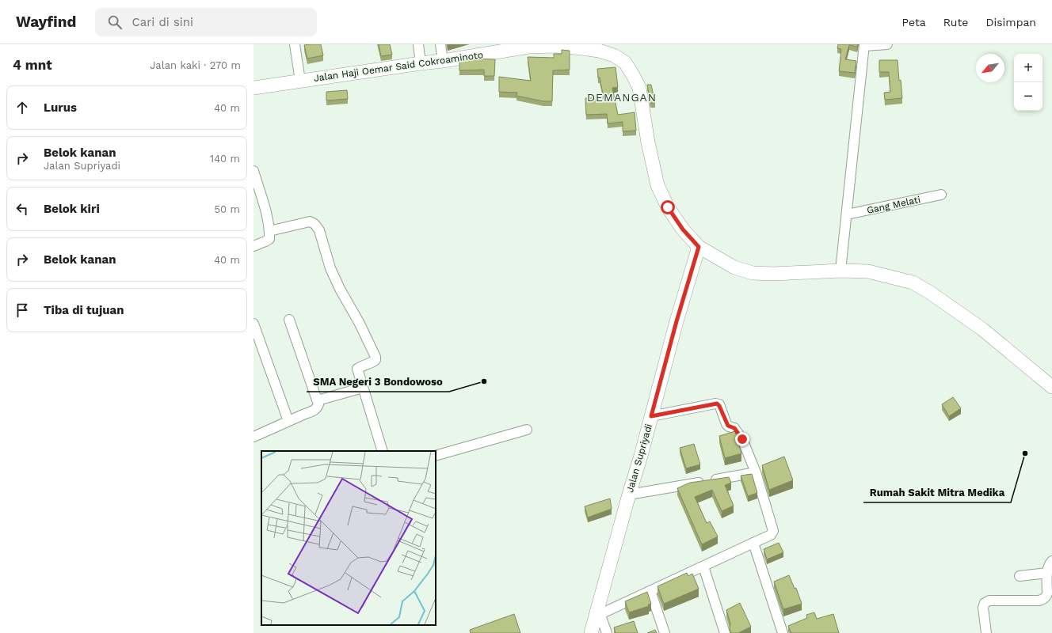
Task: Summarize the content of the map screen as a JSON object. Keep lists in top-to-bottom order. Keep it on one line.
{"streets":{"street":["Jalan Haji Oemar Said Cokroaminoto","Gang Melati","Jalan Supriyadi"]},"crossings":[["Jalan Haji Oemar Said Cokroaminoto","Jalan Supriyadi"]],"districts":["DEMANGAN"],"places":["SMA Negeri 3 Bondowoso","Rumah Sakit Mitra Medika"],"north":"bottom left","page":{"header":"Wayfind","search":"Cari di sini","nav":["Peta","Rute","Disimpan"],"heading":["4 mnt","Jalan kaki · 270 m"],"map_buttons":["+","−"],"list":[["Lurus","40 m"],["Belok kanan","Jalan Supriyadi","140 m"],["Belok kiri","50 m"],["Belok kanan","40 m"],"Tiba di tujuan"]}}
